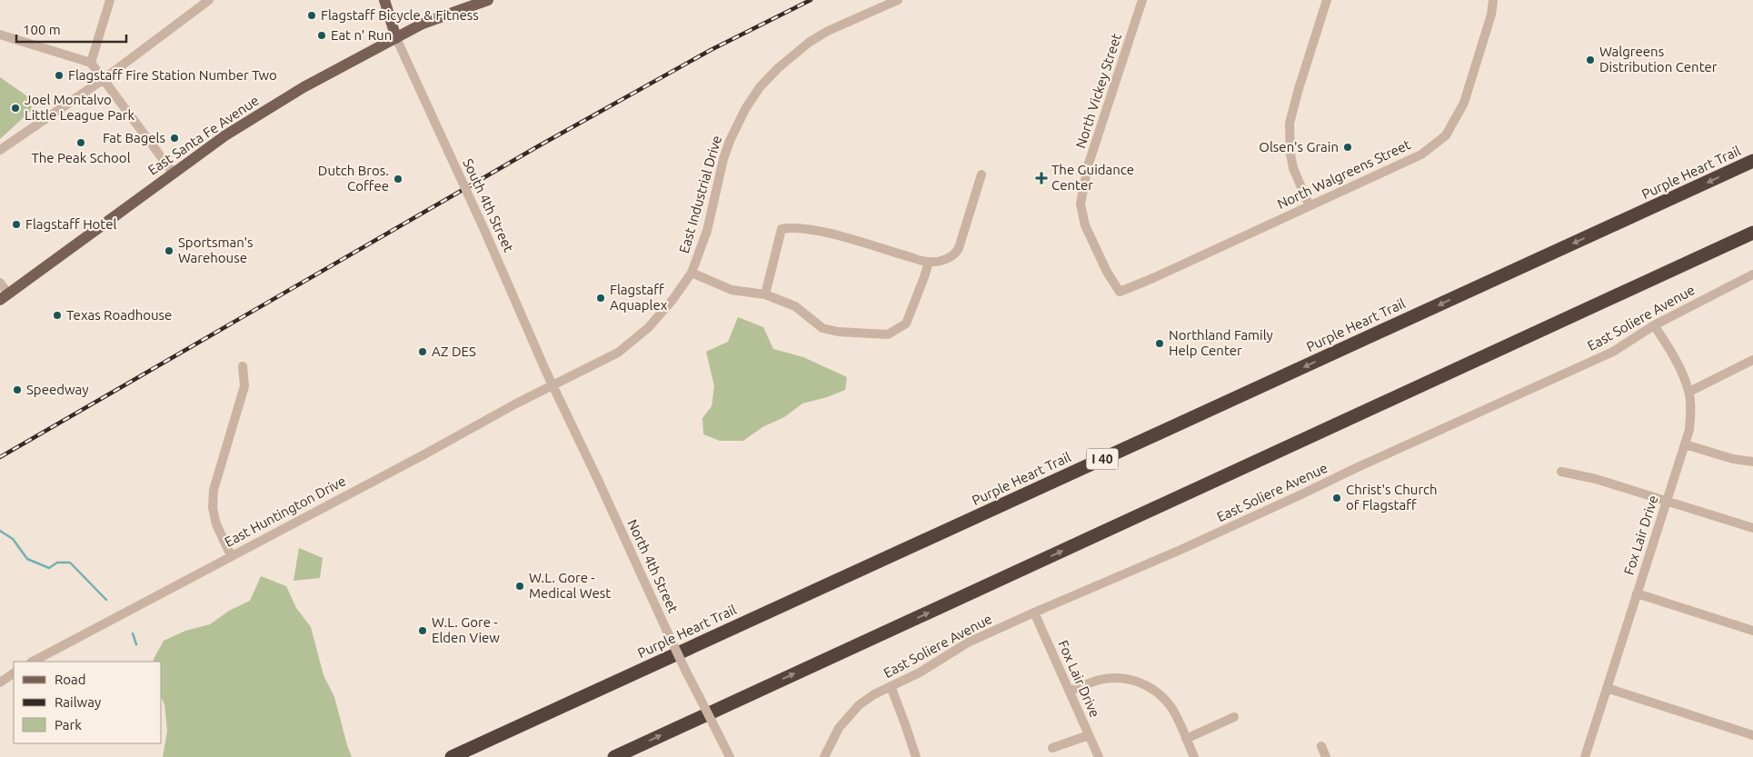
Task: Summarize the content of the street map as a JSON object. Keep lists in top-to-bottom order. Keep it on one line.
{"streets":{"highway":["Purple Heart Trail","I 40"],"main road":["East Santa Fe Avenue"],"street":["North Vickey Street","North Walgreens Street","East Industrial Drive","South 4th Street","East Soliere Avenue","East Huntington Drive","Fox Lair Drive","North 4th Street"]},"crossings":[["North Vickey Street","North Walgreens Street"],["East Santa Fe Avenue","South 4th Street"],["East Industrial Drive","South 4th Street"],["East Industrial Drive","East Huntington Drive"],["East Industrial Drive","North 4th Street"],["South 4th Street","East Huntington Drive"],["South 4th Street","North 4th Street"],["East Soliere Avenue","Fox Lair Drive"],["East Huntington Drive","North 4th Street"]],"places":{"other":["Flagstaff Bicycle & Fitness","Eat n' Run","Walgreens Distribution Center","Flagstaff Fire Station Number Two","Joel Montalvo Little League Park","Fat Bagels","The Peak School","Olsen's Grain","Dutch Bros. Coffee","Flagstaff Hotel","Sportsman's Warehouse","Flagstaff Aquaplex","Texas Roadhouse","Northland Family Help Center","AZ DES","Speedway","Christ's Church of Flagstaff","W.L. Gore - Medical West","W.L. Gore - Elden View"],"health":["The Guidance Center"]},"legend":["Road","Railway","Park"],"scale_bar":"100 m"}
